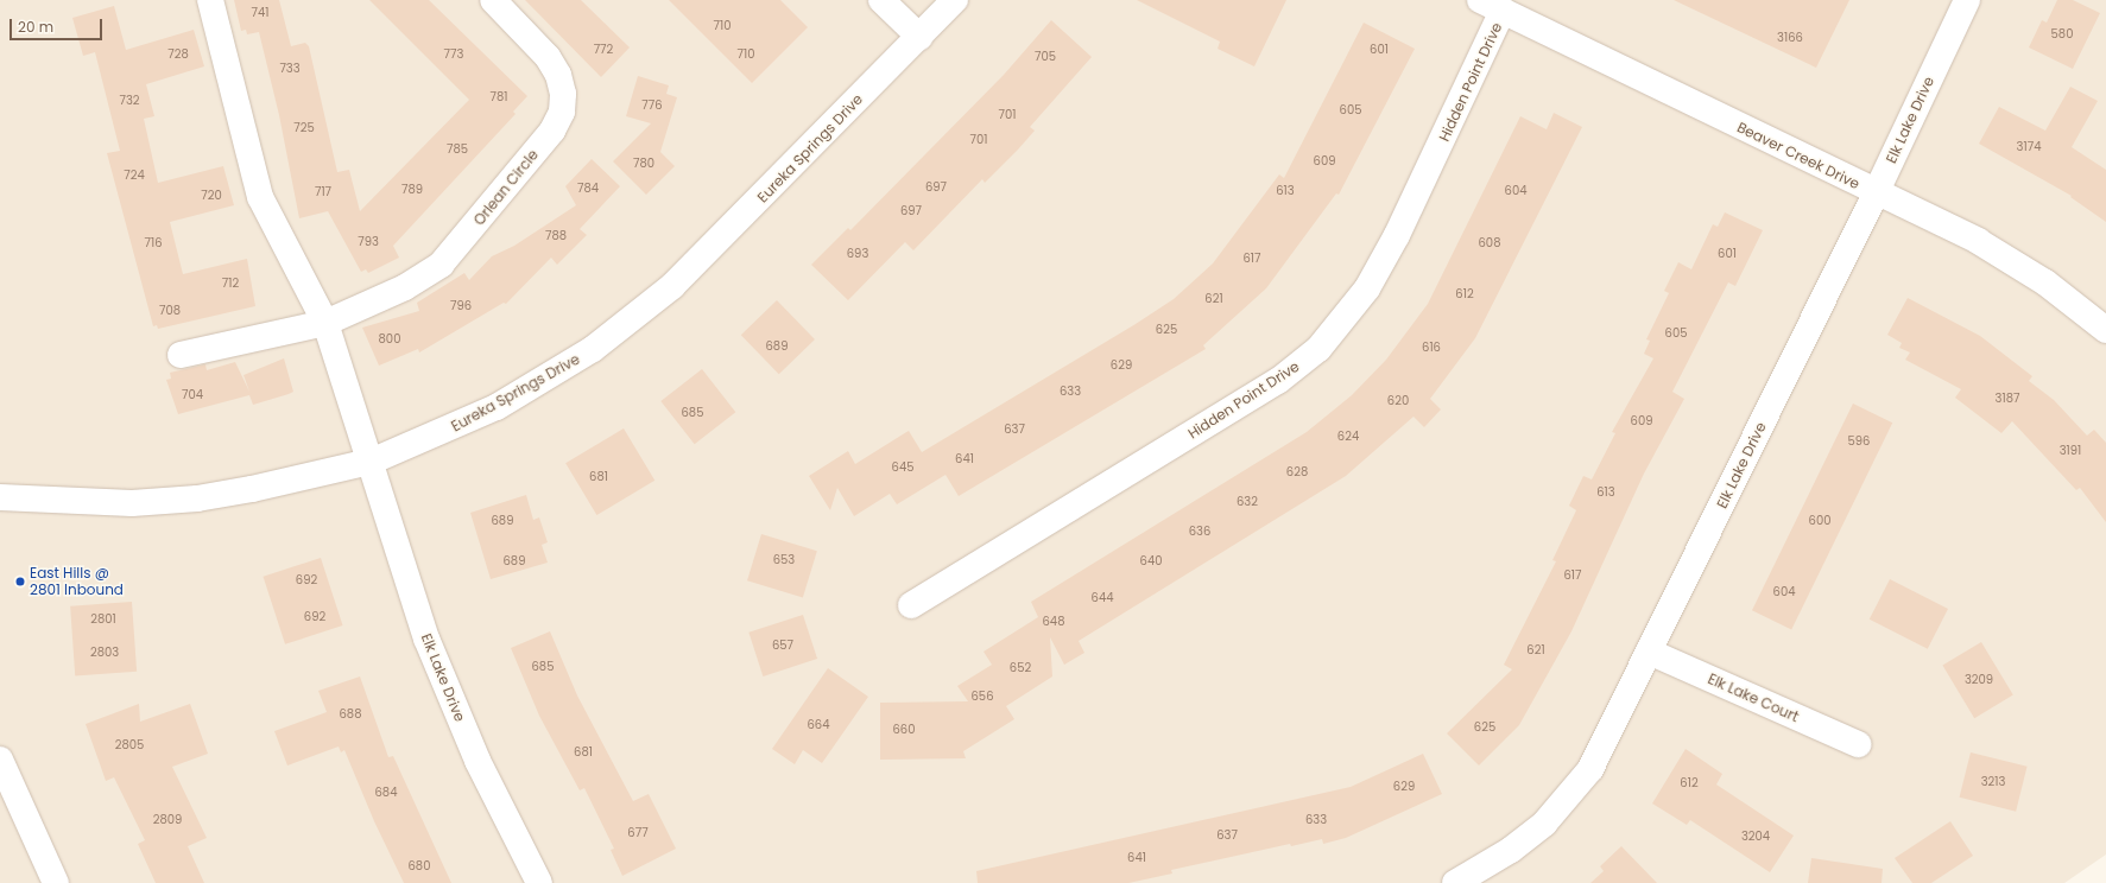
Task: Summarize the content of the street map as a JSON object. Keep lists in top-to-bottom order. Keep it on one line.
{"streets":{"street":["Hidden Point Drive","Elk Lake Drive","Eureka Springs Drive","Beaver Creek Drive","Orlean Circle","Elk Lake Court"]},"crossings":[["Hidden Point Drive","Beaver Creek Drive"],["Elk Lake Drive","Eureka Springs Drive"],["Elk Lake Drive","Beaver Creek Drive"],["Elk Lake Drive","Elk Lake Court"]],"places":["East Hills @ 2801 Inbound"],"house_numbers":["741","710","580","3166","772","601","728","773","710","705","733","781","732","776","605","701","725","701","3174","785","609","780","724","697","784","789","613","604","717","720","697","788","793","716","608","693","601","617","712","612","621","796","708","625","605","800","689","616","629","633","704","3187","620","685","609","637","624","596","3191","641","645","628","681","613","632","689","600","636","653","689","640","617","692","604","644","692","2801","648","657","621","2803","685","652","3209","656","688","664","625","660","2805","681","3213","612","629","684","2809","633","677","637","3204","641","680"],"scale_bar":"20 m"}
